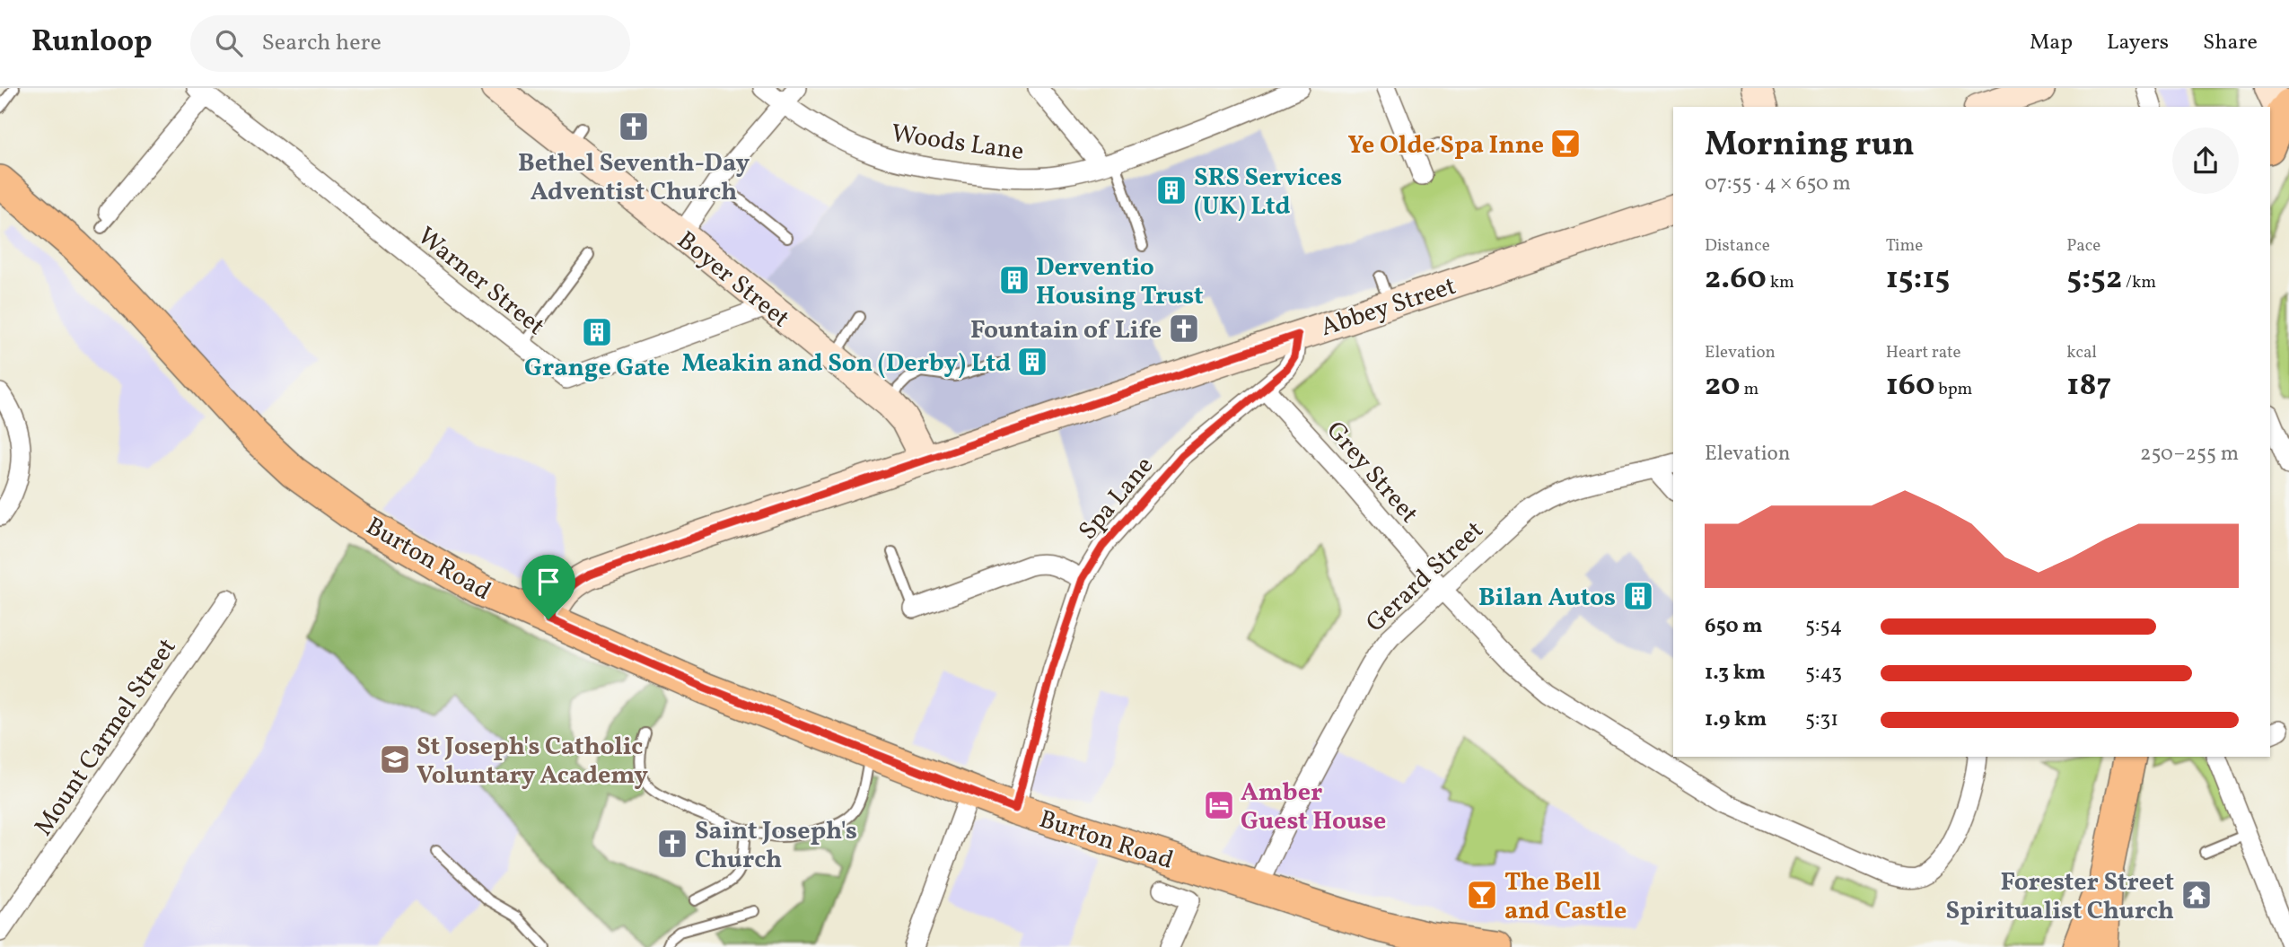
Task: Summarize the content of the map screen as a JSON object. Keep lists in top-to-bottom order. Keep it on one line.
{"streets":{"main road":["Burton Road"],"street":["Woods Lane","Boyer Street","Warner Street","Abbey Street","Grey Street","Spa Lane","Gerard Street","Mount Carmel Street"]},"crossings":[["Boyer Street","Warner Street"],["Boyer Street","Abbey Street"],["Abbey Street","Spa Lane"],["Abbey Street","Burton Road"],["Grey Street","Spa Lane"],["Grey Street","Gerard Street"],["Spa Lane","Burton Road"],["Burton Road","Gerard Street"]],"places":{"church":["Bethel Seventh-Day Adventist Church","Fountain of Life","Saint Joseph's Church"],"bar":["Ye Olde Spa Inne","The Bell and Castle"],"building":["SRS Services (UK) Ltd","Derventio Housing Trust","Grange Gate","Meakin and Son (Derby) Ltd","Bilan Autos"],"school or university":["St Joseph's Catholic Voluntary Academy"],"hotel":["Amber Guest House"],"temple":["Forester Street Spiritualist Church"]},"page":{"header":"Runloop","search":"Search here","nav":["Map","Layers","Share"],"heading":["Morning run","07:55 · 4 × 650 m"],"stats":[["Distance","2.60 km"],["Time","15:15"],["Pace","5:52 /km"],["Elevation","20 m"],["Heart rate","160 bpm"],["kcal","187"]],"chart":["Elevation","250–255 m"],"list":[{"name":"650 m","note":"5:54"},{"name":"1.3 km","note":"5:43"},{"name":"1.9 km","note":"5:31"}]}}
